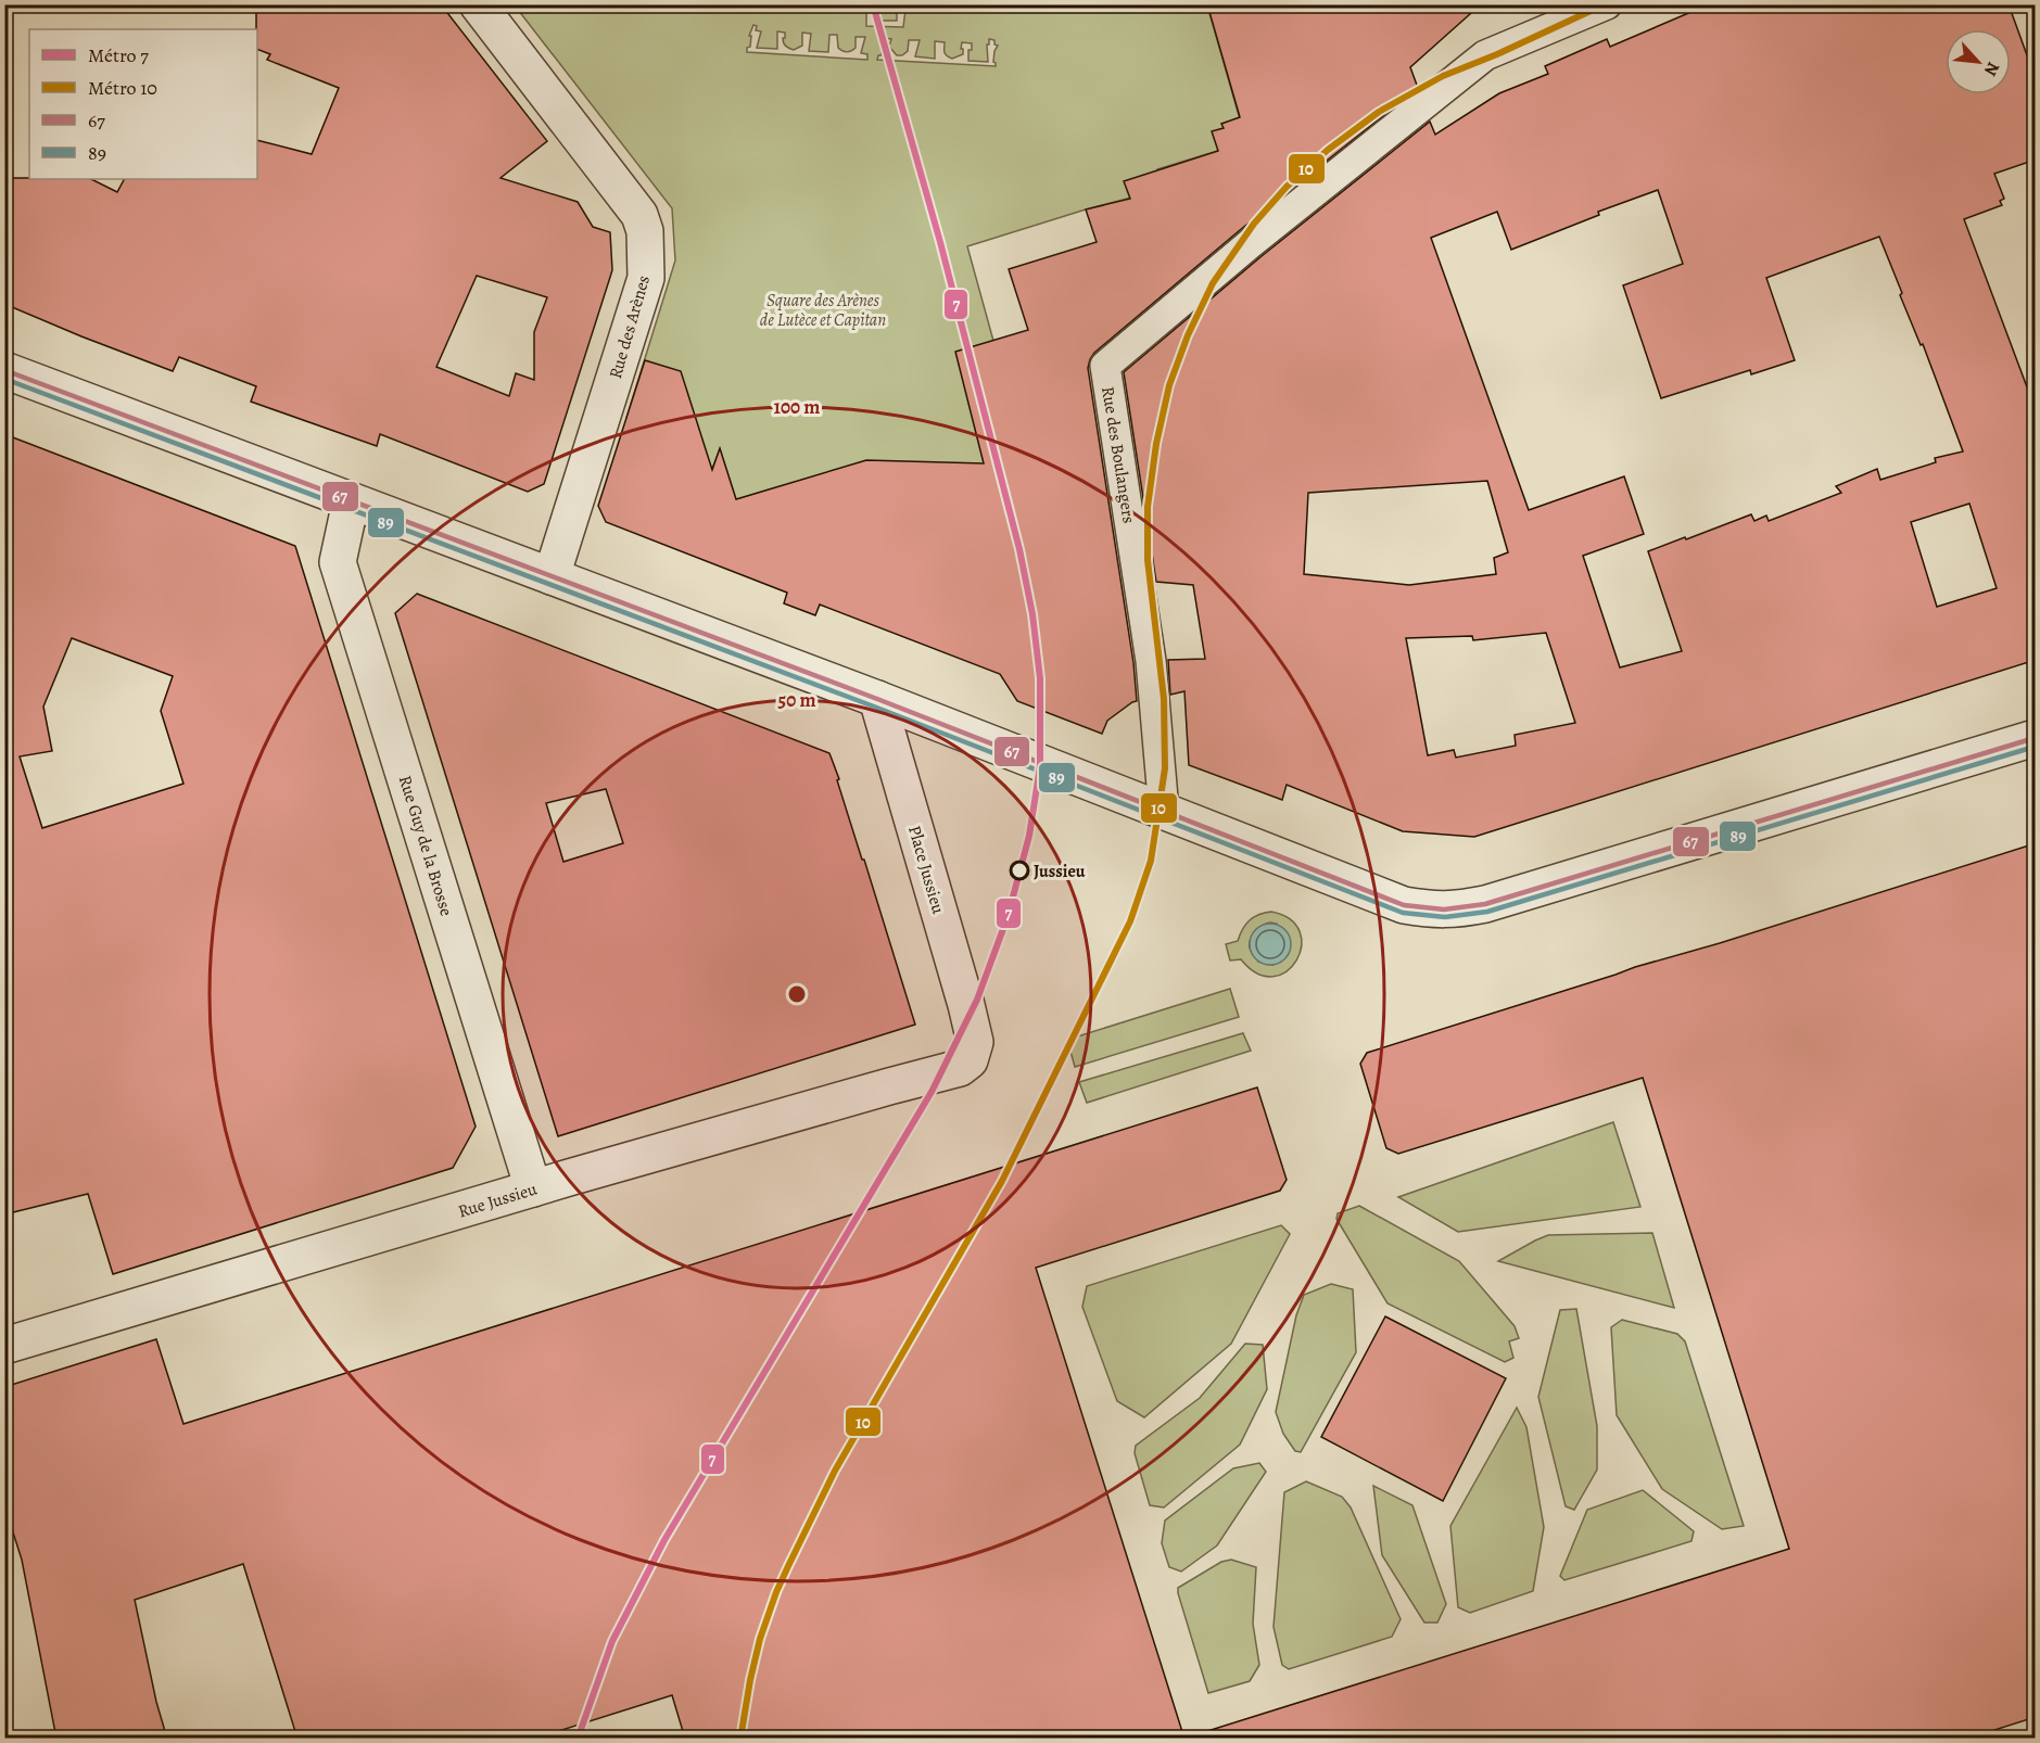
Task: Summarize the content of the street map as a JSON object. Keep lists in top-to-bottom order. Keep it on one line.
{"streets":{"street":["Rue des Arènes","Rue des Boulangers","Rue Guy de la Brosse","Place Jussieu","Rue Jussieu"]},"crossings":[["Rue Guy de la Brosse","Rue Jussieu"],["Place Jussieu","Rue Jussieu"]],"parks":["Square des Arènes de Lutèce et Capitan"],"places":["Jussieu"],"lines":["metro line 7","metro line 10","transit line 67","transit line 89"],"legend":["Métro 7","Métro 10","67","89"],"north":"bottom right","rings":["100 m","50 m"]}
